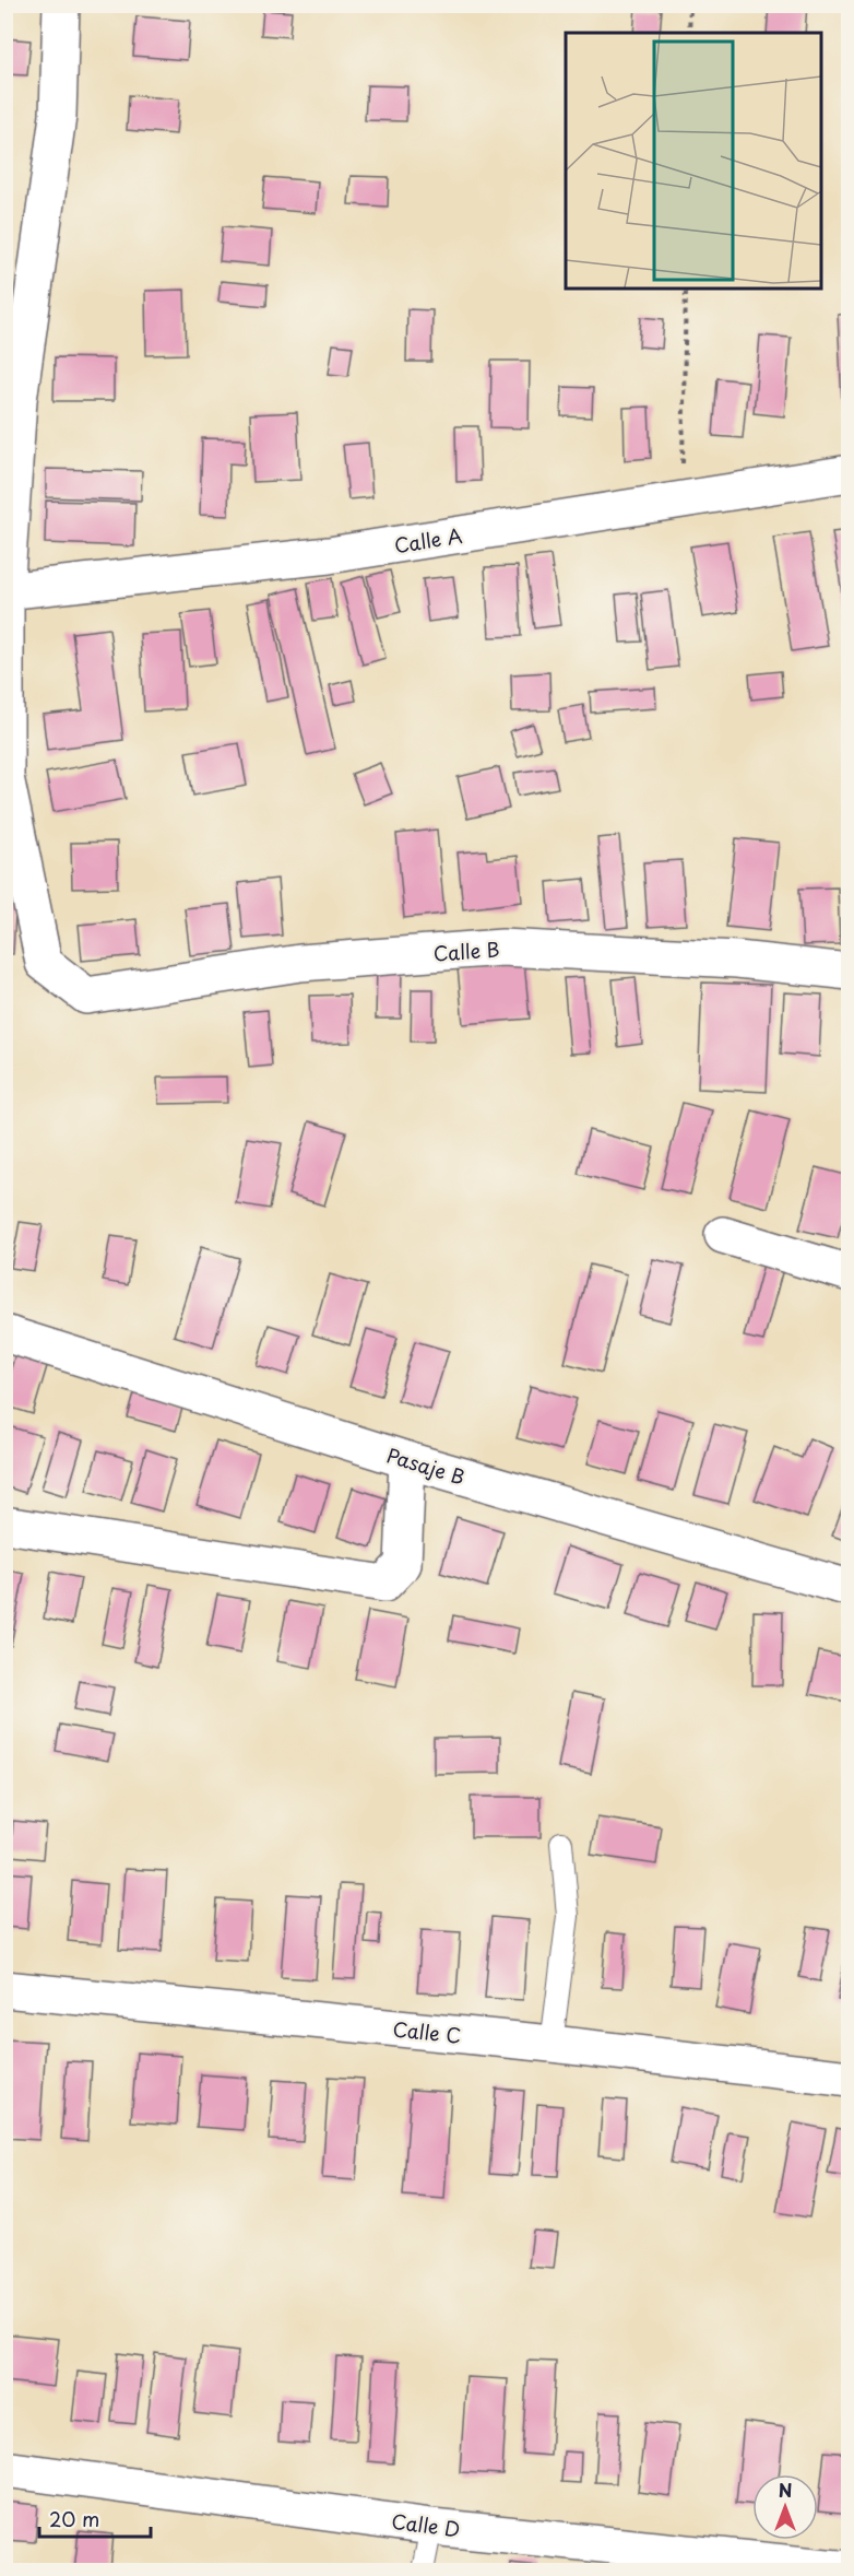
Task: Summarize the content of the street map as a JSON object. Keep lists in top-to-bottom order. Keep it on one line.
{"streets":{"street":["Calle A","Calle B","Pasaje B","Calle C","Calle D"]},"scale_bar":"20 m","north":"top"}
